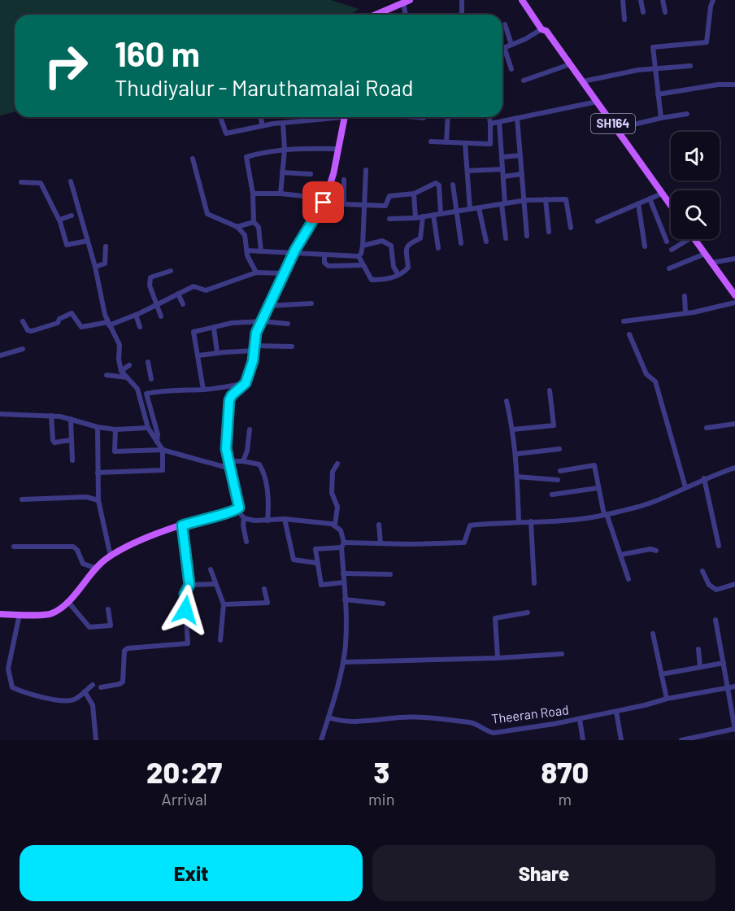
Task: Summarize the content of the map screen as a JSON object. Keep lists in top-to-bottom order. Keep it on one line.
{"streets":{"main road":["SH164"],"street":["Theeran Road"]},"page":{"turn":["160 m","Thudiyalur - Maruthamalai Road"],"eta":["20:27","Arrival","3","min","870","m"],"buttons":["Exit","Share"]}}
